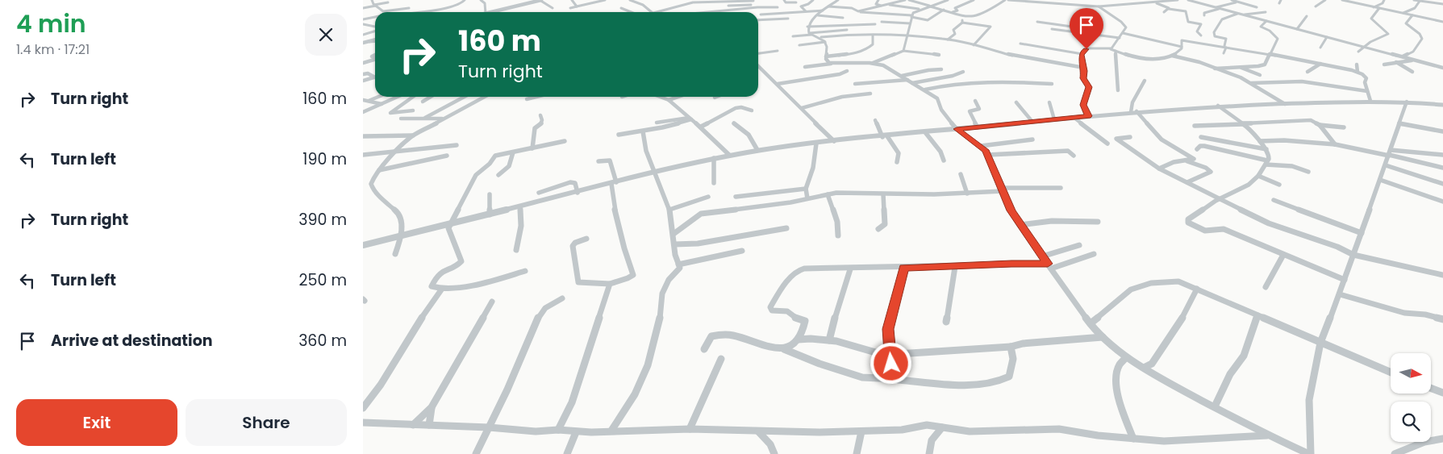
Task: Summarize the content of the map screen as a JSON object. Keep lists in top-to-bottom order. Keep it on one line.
{"north":"right","page":{"heading":["4 min","1.4 km · 17:21"],"turn":["160 m","Turn right"],"list":[{"name":"Turn right","value":"160 m"},{"name":"Turn left","value":"190 m"},{"name":"Turn right","value":"390 m"},{"name":"Turn left","value":"250 m"},{"name":"Arrive at destination","value":"360 m"}],"buttons":["Exit","Share"]}}
